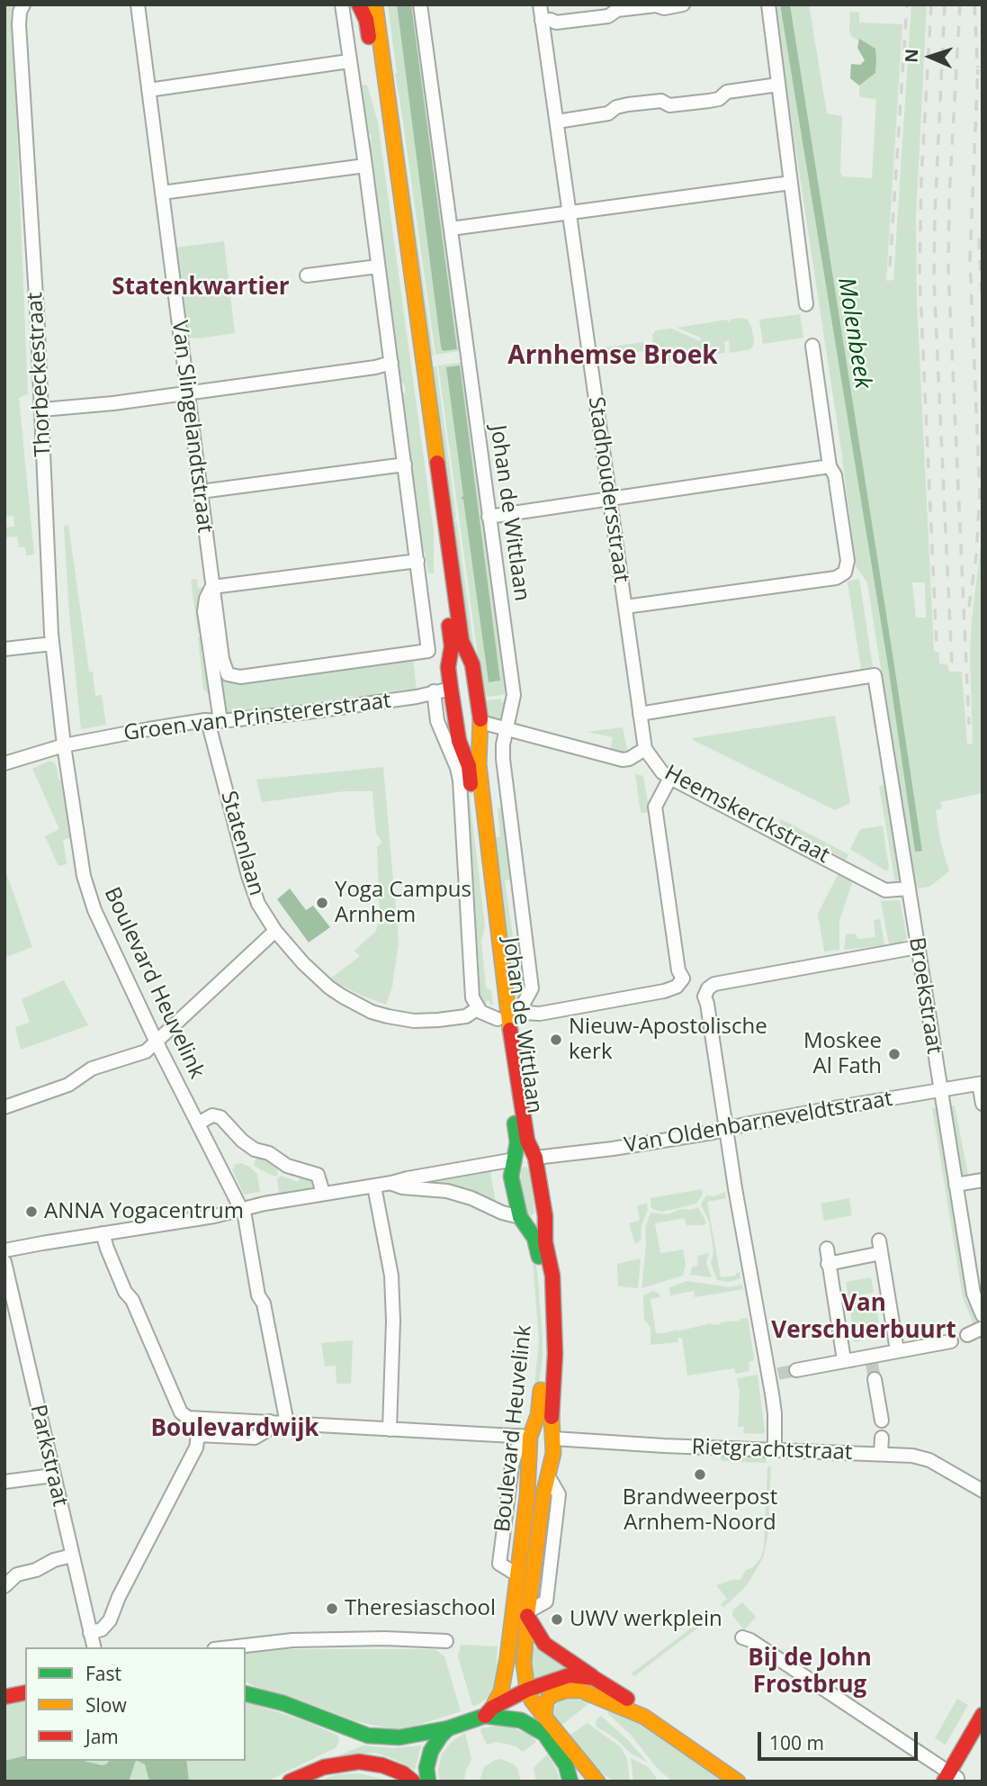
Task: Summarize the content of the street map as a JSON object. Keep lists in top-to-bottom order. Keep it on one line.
{"streets":{"main road":["Johan de Wittlaan","Boulevard Heuvelink"],"street":["Thorbeckestraat","Van Slingelandtstraat","Stadhoudersstraat","Groen van Prinstererstraat","Heemskerckstraat","Statenlaan","Broekstraat","Van Oldenbarneveldtstraat","Rietgrachtstraat","Parkstraat"]},"crossings":[["Thorbeckestraat","Groen van Prinstererstraat"],["Thorbeckestraat","Boulevard Heuvelink"],["Van Slingelandtstraat","Groen van Prinstererstraat"],["Van Slingelandtstraat","Statenlaan"],["Stadhoudersstraat","Heemskerckstraat"],["Stadhoudersstraat","Broekstraat"],["Johan de Wittlaan","Groen van Prinstererstraat"],["Johan de Wittlaan","Heemskerckstraat"],["Johan de Wittlaan","Statenlaan"],["Johan de Wittlaan","Boulevard Heuvelink"],["Johan de Wittlaan","Van Oldenbarneveldtstraat"],["Groen van Prinstererstraat","Statenlaan"],["Groen van Prinstererstraat","Boulevard Heuvelink"],["Heemskerckstraat","Broekstraat"],["Boulevard Heuvelink","Van Oldenbarneveldtstraat"],["Boulevard Heuvelink","Rietgrachtstraat"],["Broekstraat","Van Oldenbarneveldtstraat"]],"districts":["Statenkwartier","Arnhemse Broek","Van Verschuerbuurt","Boulevardwijk","Bij de John Frostbrug"],"water":["Molenbeek"],"places":["Yoga Campus Arnhem","Nieuw-Apostolische kerk","Moskee Al Fath","ANNA Yogacentrum","Brandweerpost Arnhem-Noord","Theresiaschool","UWV werkplein"],"legend":["Fast","Slow","Jam"],"scale_bar":"100 m","north":"left"}
